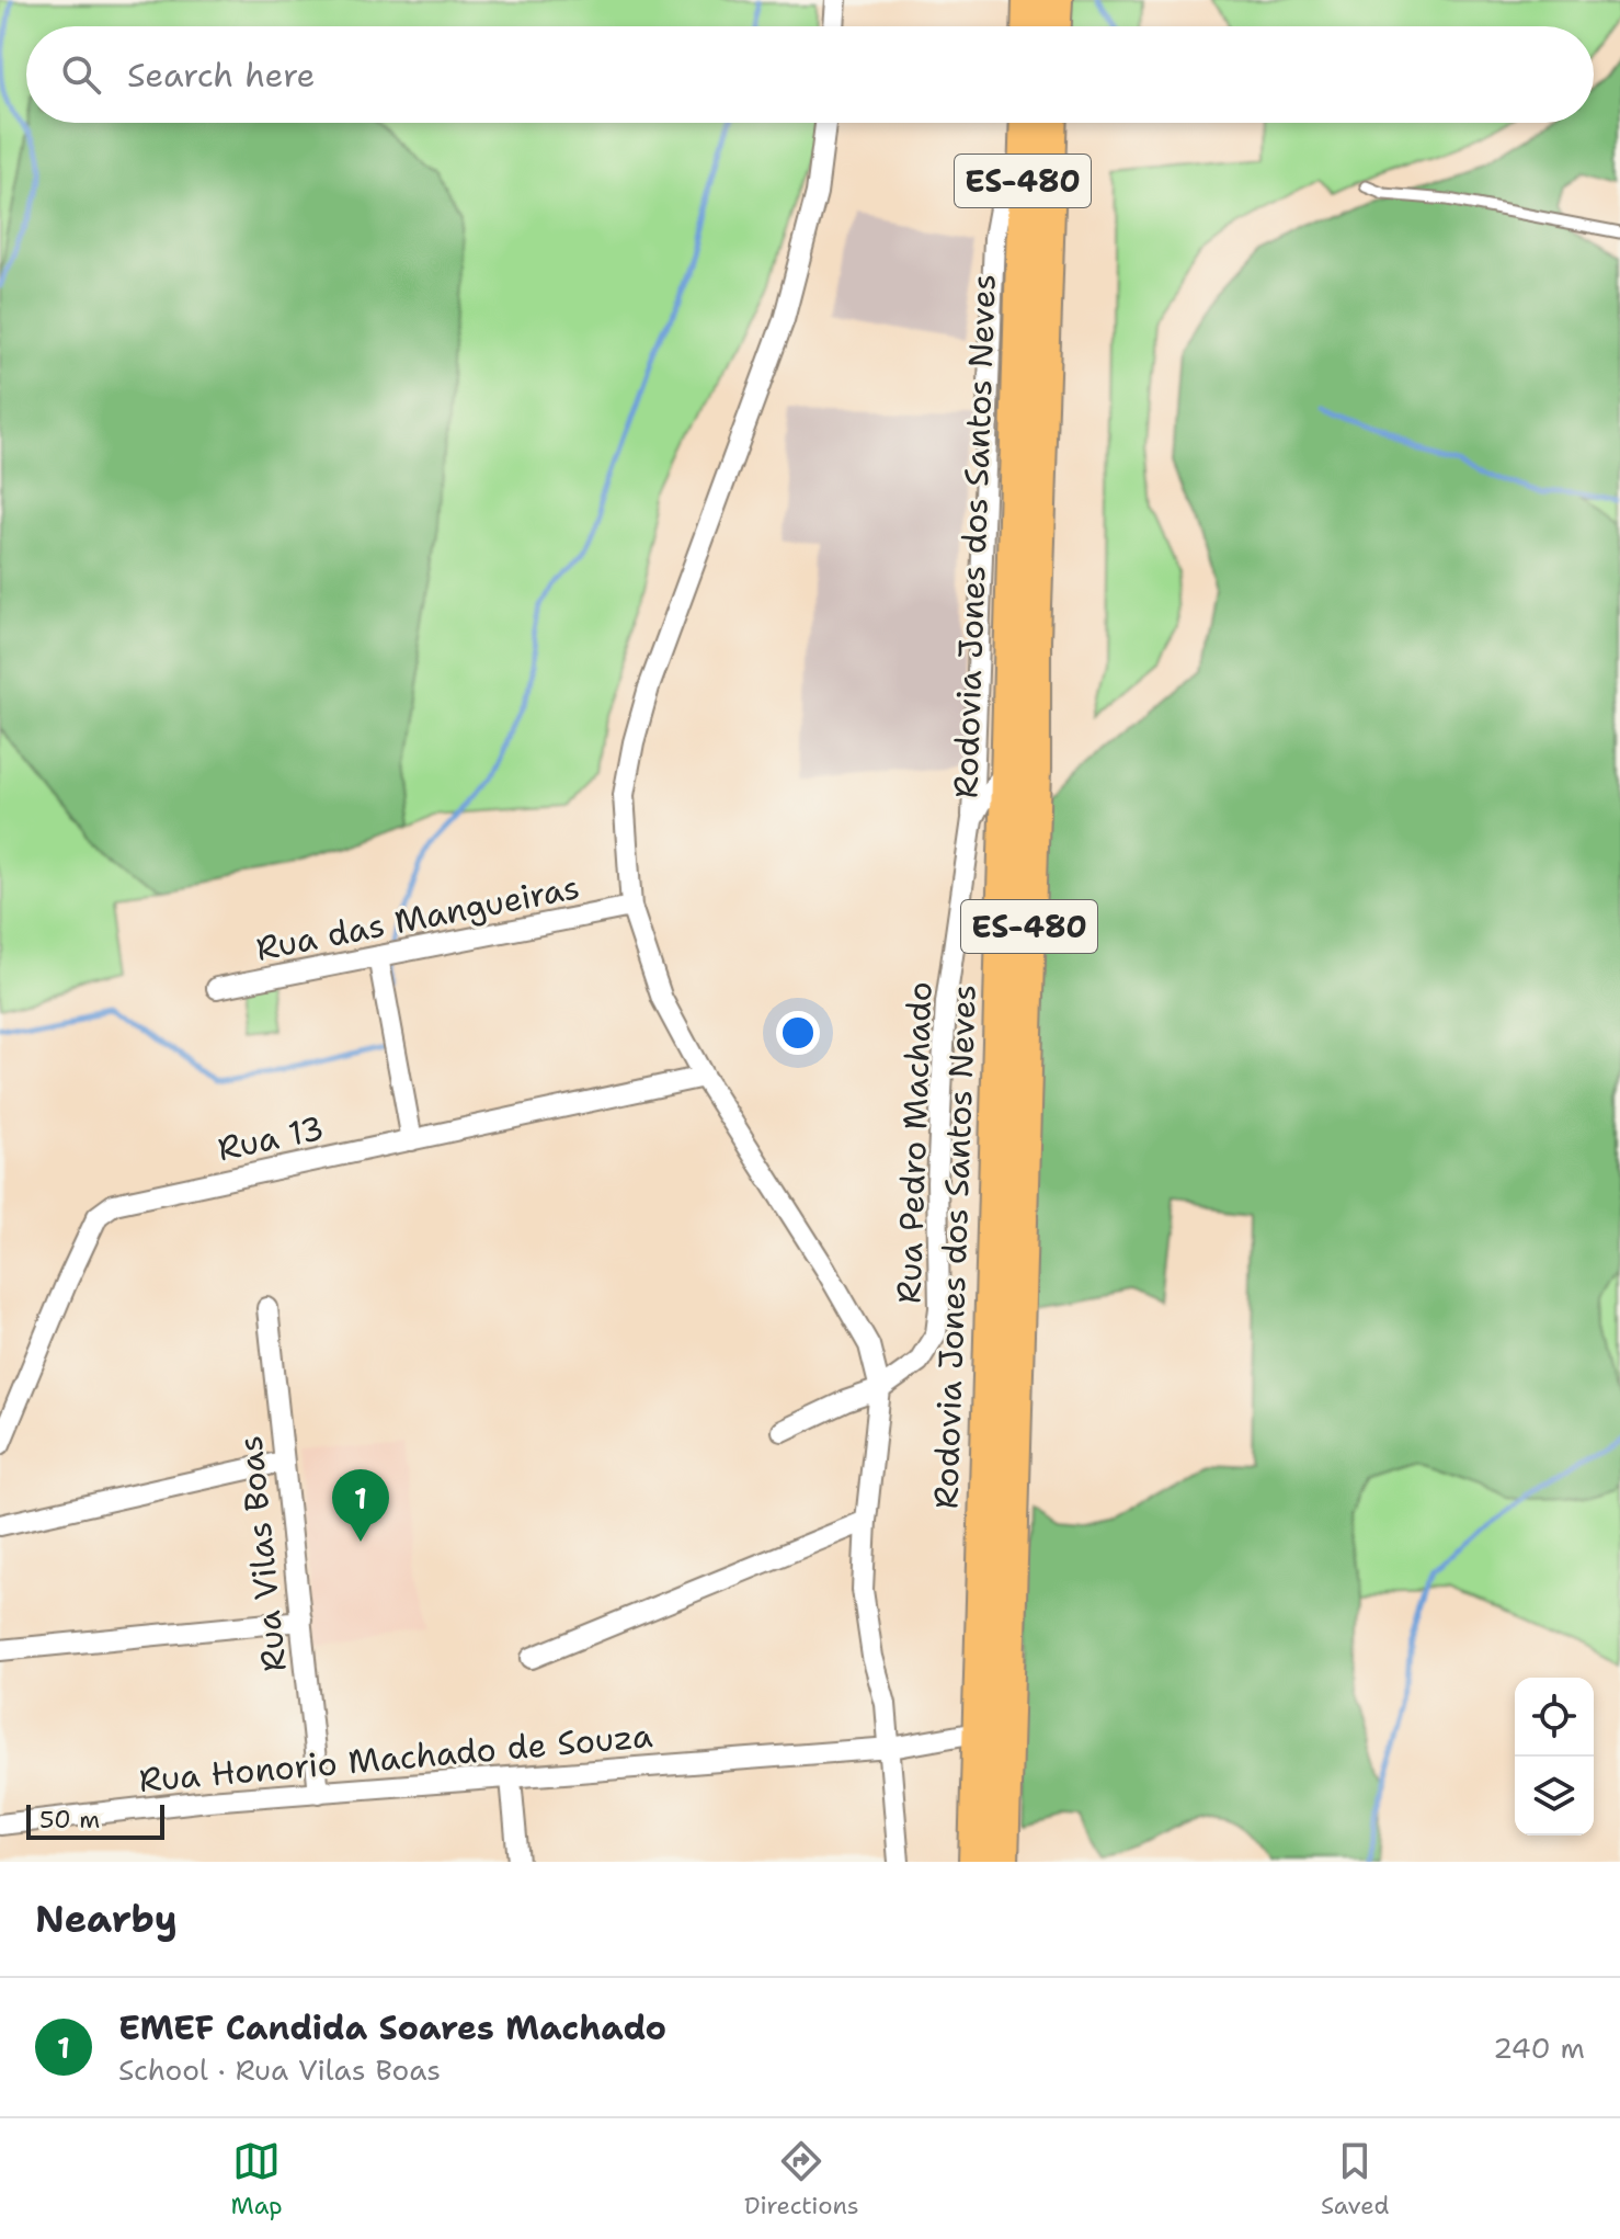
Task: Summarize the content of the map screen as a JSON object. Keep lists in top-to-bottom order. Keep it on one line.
{"streets":{"main road":["ES-480","Rodovia Jones dos Santos Neves"],"street":["Rua das Mangueiras","Rua 13","Rua Pedro Machado","Rua Vilas Boas","Rua Honorio Machado de Souza"]},"crossings":[["Rodovia Jones dos Santos Neves","Rua Pedro Machado"],["Rodovia Jones dos Santos Neves","Rua Honorio Machado de Souza"],["Rua Vilas Boas","Rua Honorio Machado de Souza"]],"scale_bar":"50 m","page":{"search":"Search here","pins":"1","scale":"50 m","heading":"Nearby","list":[{"mark":"1","name":"EMEF Candida Soares Machado","note":"School · Rua Vilas Boas","value":"240 m"}],"nav":["Map","Directions","Saved"]}}
